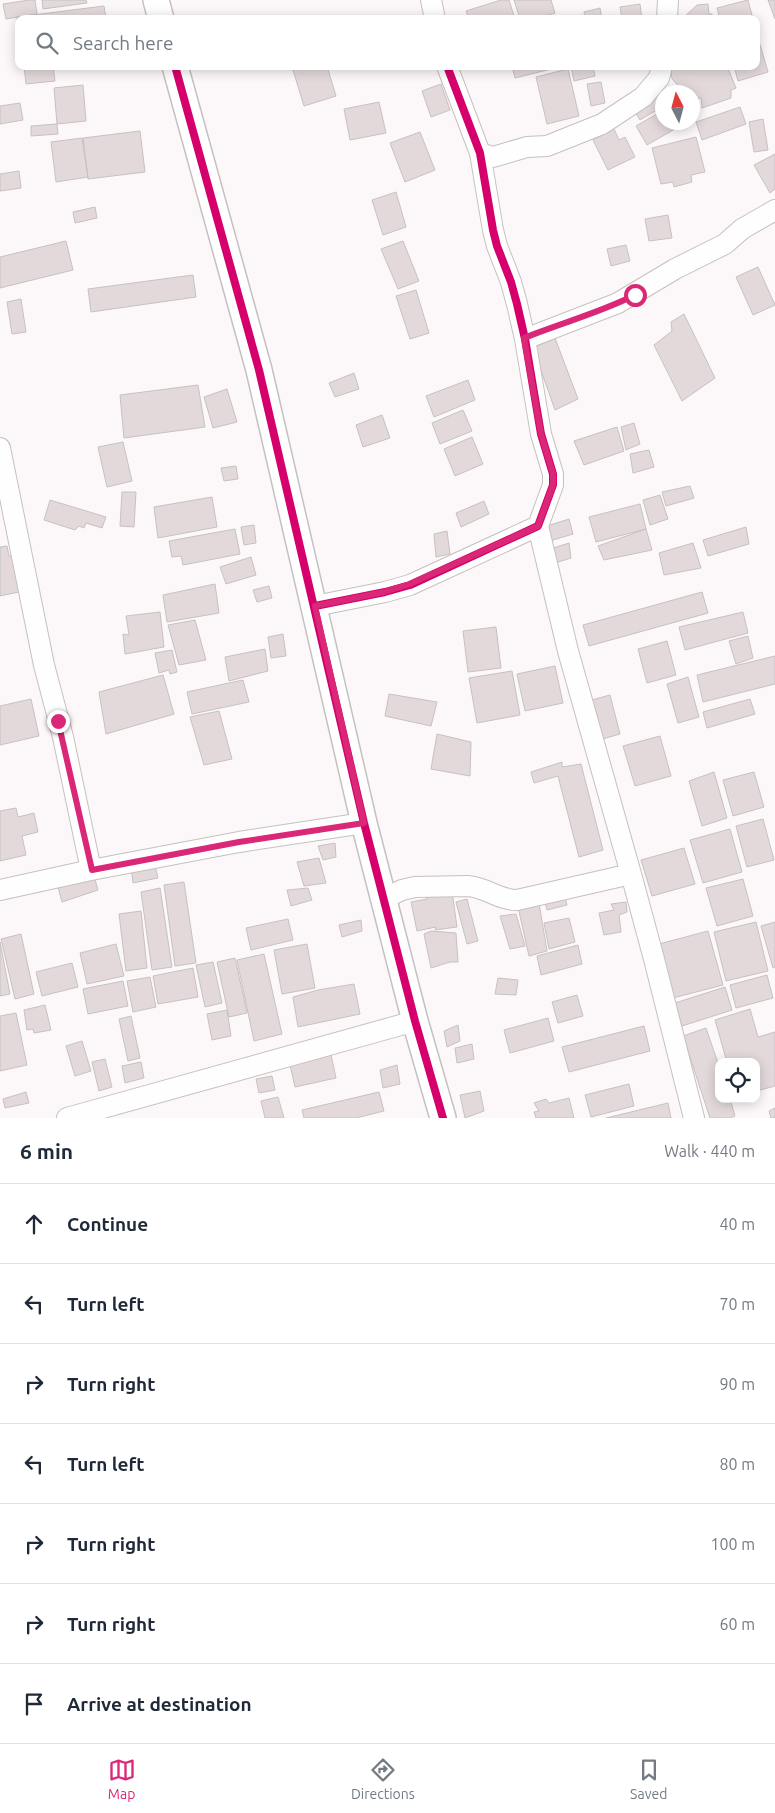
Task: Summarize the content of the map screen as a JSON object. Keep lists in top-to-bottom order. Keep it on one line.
{"north":"top","page":{"search":"Search here","heading":["6 min","Walk · 440 m"],"list":[["Continue","40 m"],["Turn left","70 m"],["Turn right","90 m"],["Turn left","80 m"],["Turn right","100 m"],["Turn right","60 m"],"Arrive at destination"],"nav":["Map","Directions","Saved"]}}
